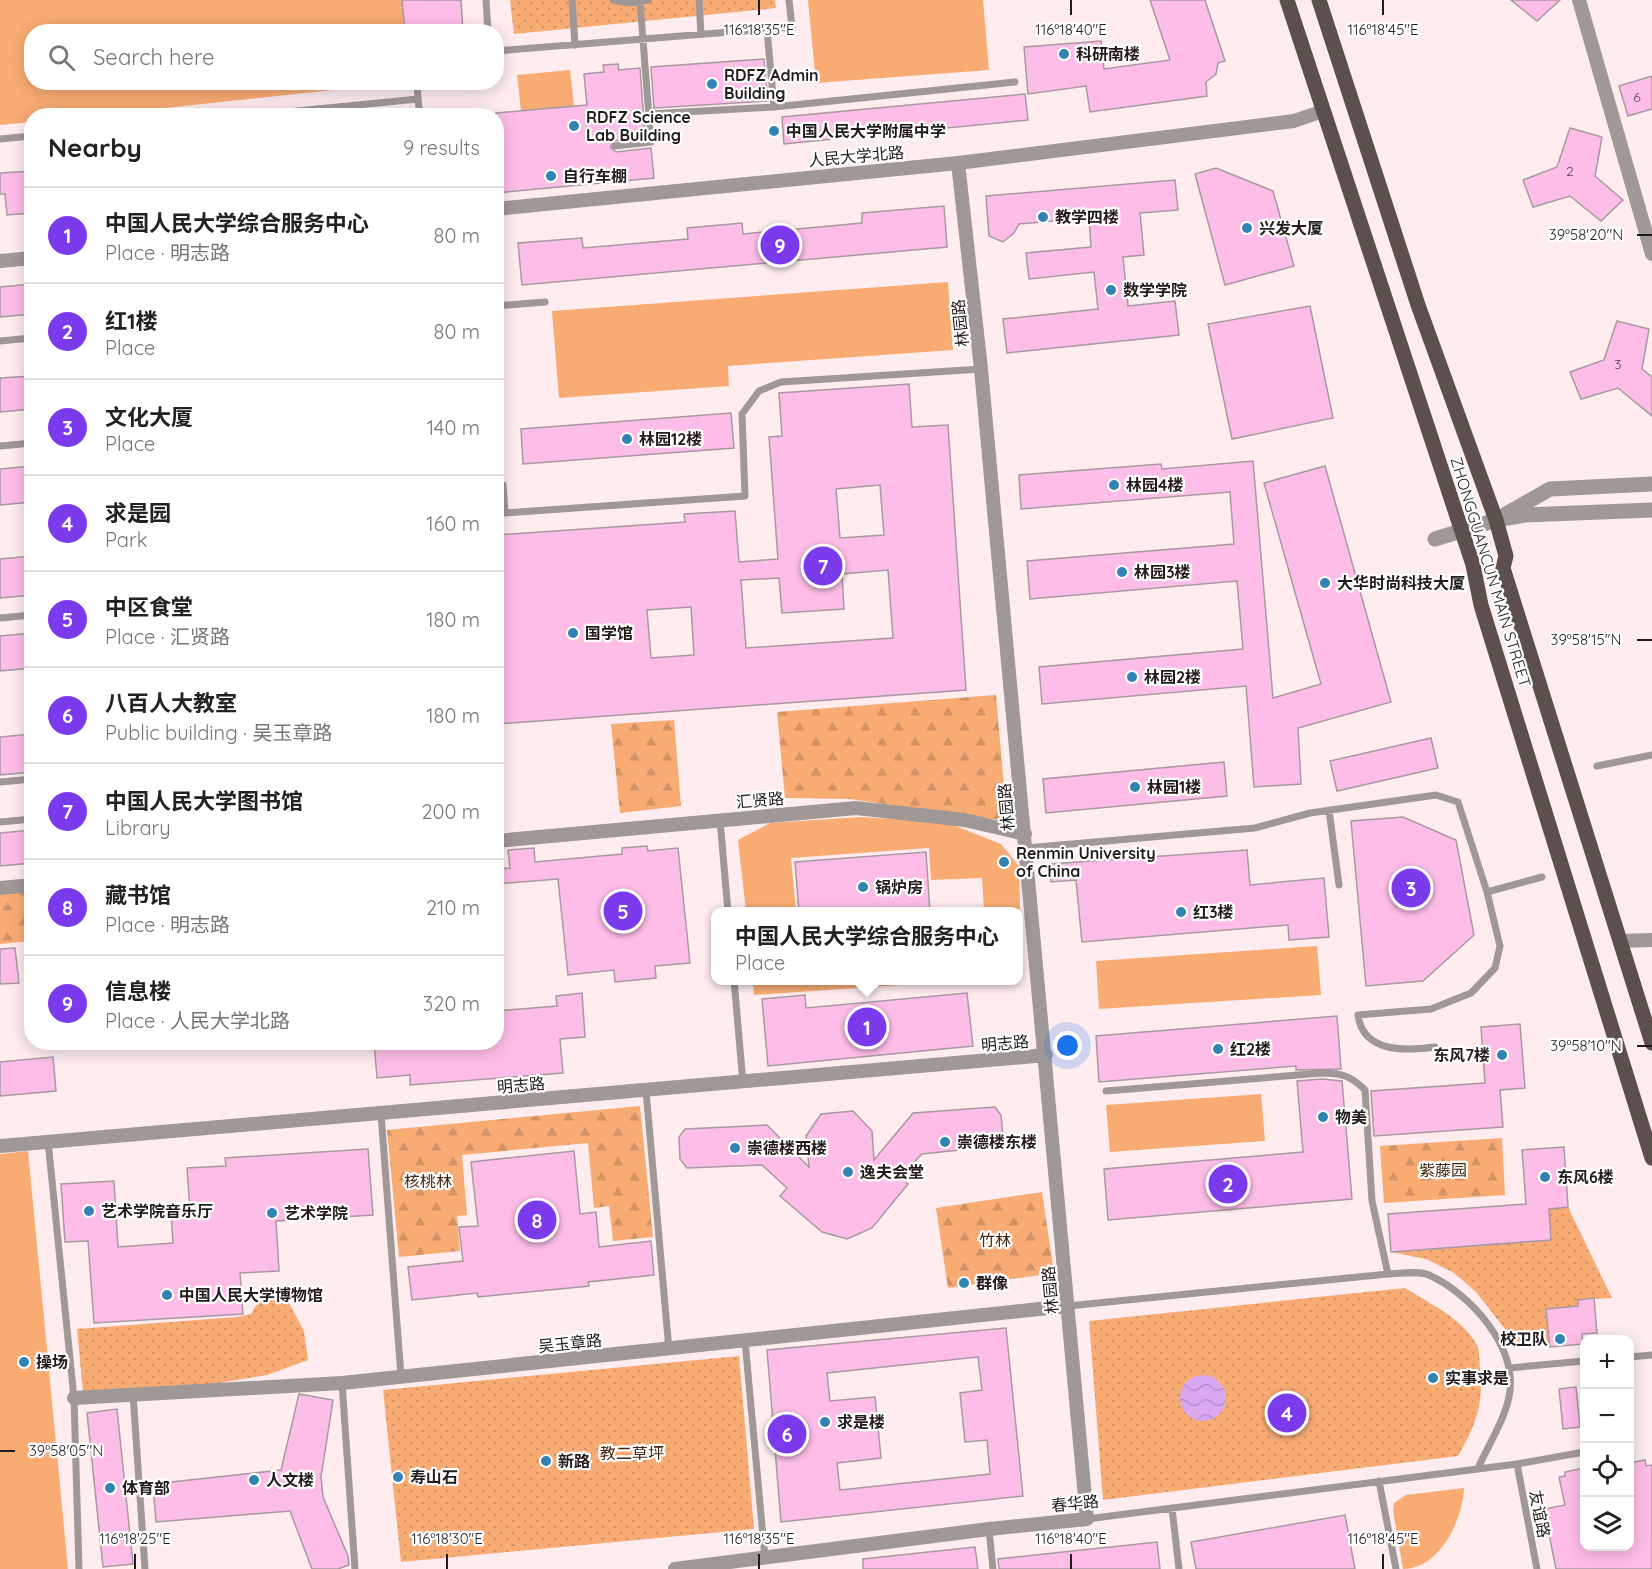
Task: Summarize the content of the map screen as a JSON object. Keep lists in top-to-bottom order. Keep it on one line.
{"streets":{"main road":["ZHONGGUANCUN MAIN STREET"],"street":["人民大学北路","林园路","汇贤路","明志路","吴玉章路","春华路"],"lane":["友谊路"]},"crossings":[["人民大学北路","林园路"],["人民大学北路","ZHONGGUANCUN MAIN STREET"],["林园路","汇贤路"],["林园路","明志路"],["林园路","吴玉章路"],["林园路","春华路"],["春华路","友谊路"]],"parks":["紫藤园","核桃林","竹林","教二草坪"],"places":["科研南楼","RDFZ Admin Building","RDFZ Science Lab Building","中国人民大学附属中学","自行车棚","教学四楼","兴发大厦","数学学院","林园12楼","林园4楼","林园3楼","大华时尚科技大厦","国学馆","林园2楼","林园1楼","Renmin University of China","锅炉房","红3楼","红2楼","东风7楼","物美","崇德楼东楼","崇德楼西楼","逸夫会堂","东风6楼","艺术学院音乐厅","艺术学院","群像","中国人民大学博物馆","校卫队","操场","实事求是","求是楼","新路","寿山石","人文楼","体育部"],"house_numbers":["6","2","3"],"page":{"search":"Search here","heading":["Nearby","9 results"],"list":[{"mark":"1","name":"中国人民大学综合服务中心","note":"Place · 明志路","value":"80 m"},{"mark":"2","name":"红1楼","note":"Place","value":"80 m"},{"mark":"3","name":"文化大厦","note":"Place","value":"140 m"},{"mark":"4","name":"求是园","note":"Park","value":"160 m"},{"mark":"5","name":"中区食堂","note":"Place · 汇贤路","value":"180 m"},{"mark":"6","name":"八百人大教室","note":"Public building · 吴玉章路","value":"180 m"},{"mark":"7","name":"中国人民大学图书馆","note":"Library","value":"200 m"},{"mark":"8","name":"藏书馆","note":"Place · 明志路","value":"210 m"},{"mark":"9","name":"信息楼","note":"Place · 人民大学北路","value":"320 m"}],"pins":["9","7","3","5","1","2","8","4","6"],"popup":["中国人民大学综合服务中心","Place"],"map_buttons":["+","−"]},"coordinates":["116°18'35\"E","116°18'40\"E","116°18'45\"E","39°58'20\"N","39°58'15\"N","39°58'10\"N","39°58'05\"N","116°18'25\"E","116°18'30\"E"]}
